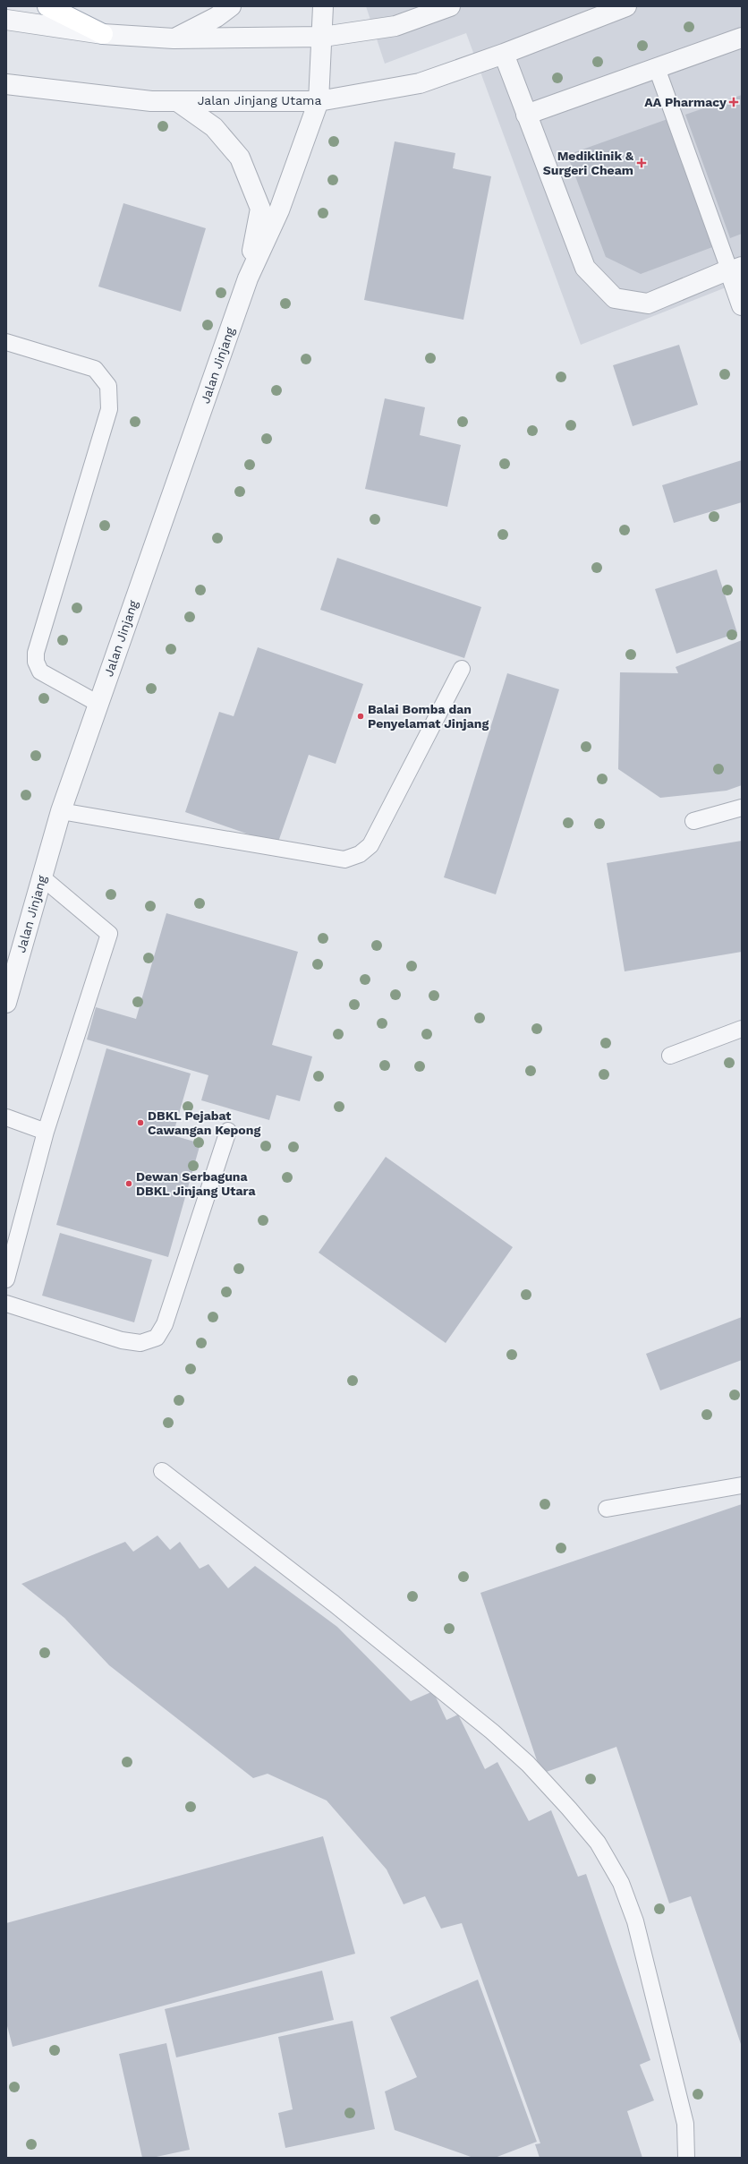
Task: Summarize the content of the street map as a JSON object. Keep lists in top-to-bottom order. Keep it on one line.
{"streets":{"street":["Jalan Jinjang Utama","Jalan Jinjang"]},"crossings":[["Jalan Jinjang Utama","Jalan Jinjang"]],"places":{"health":["AA Pharmacy","Mediklinik & Surgeri Cheam"],"other":["Balai Bomba dan Penyelamat Jinjang","DBKL Pejabat Cawangan Kepong","Dewan Serbaguna DBKL Jinjang Utara"]}}
